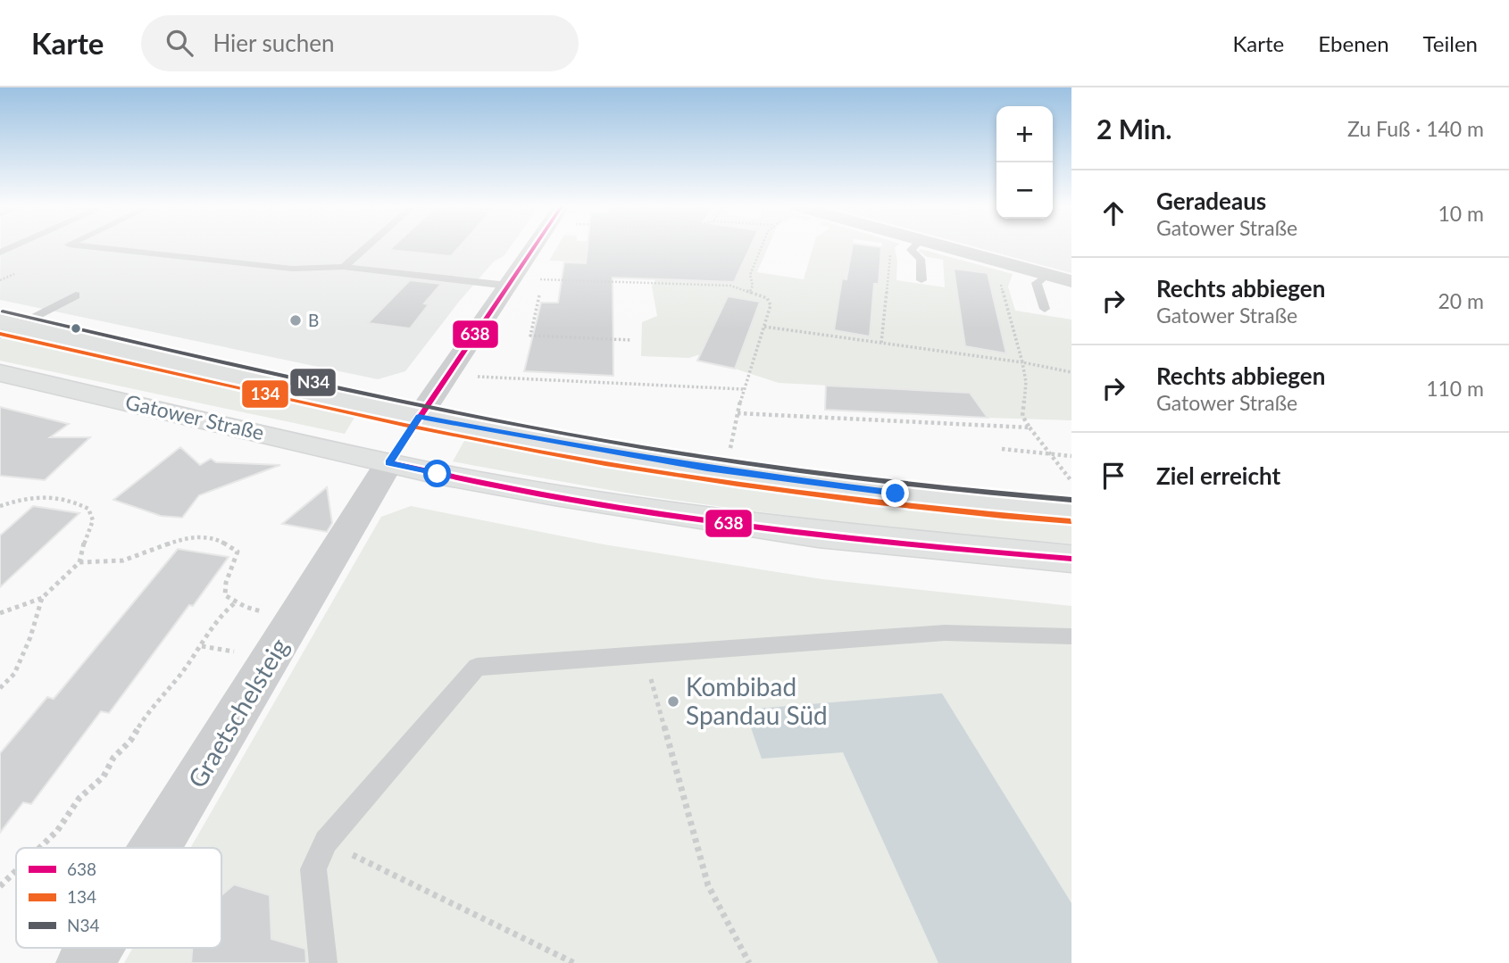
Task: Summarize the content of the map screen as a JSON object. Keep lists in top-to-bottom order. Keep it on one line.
{"streets":{"main road":["Gatower Straße"],"street":["Graetschelsteig"]},"crossings":[["Gatower Straße","Graetschelsteig"]],"places":["B","Kombibad Spandau Süd"],"lines":["transit line 638","transit line N34","transit line 134"],"legend":["638","134","N34"],"page":{"header":"Karte","search":"Hier suchen","nav":["Karte","Ebenen","Teilen"],"heading":["2 Min.","Zu Fuß · 140 m"],"map_buttons":["+","−"],"list":[["Geradeaus","Gatower Straße","10 m"],["Rechts abbiegen","Gatower Straße","20 m"],["Rechts abbiegen","Gatower Straße","110 m"],"Ziel erreicht"]}}
